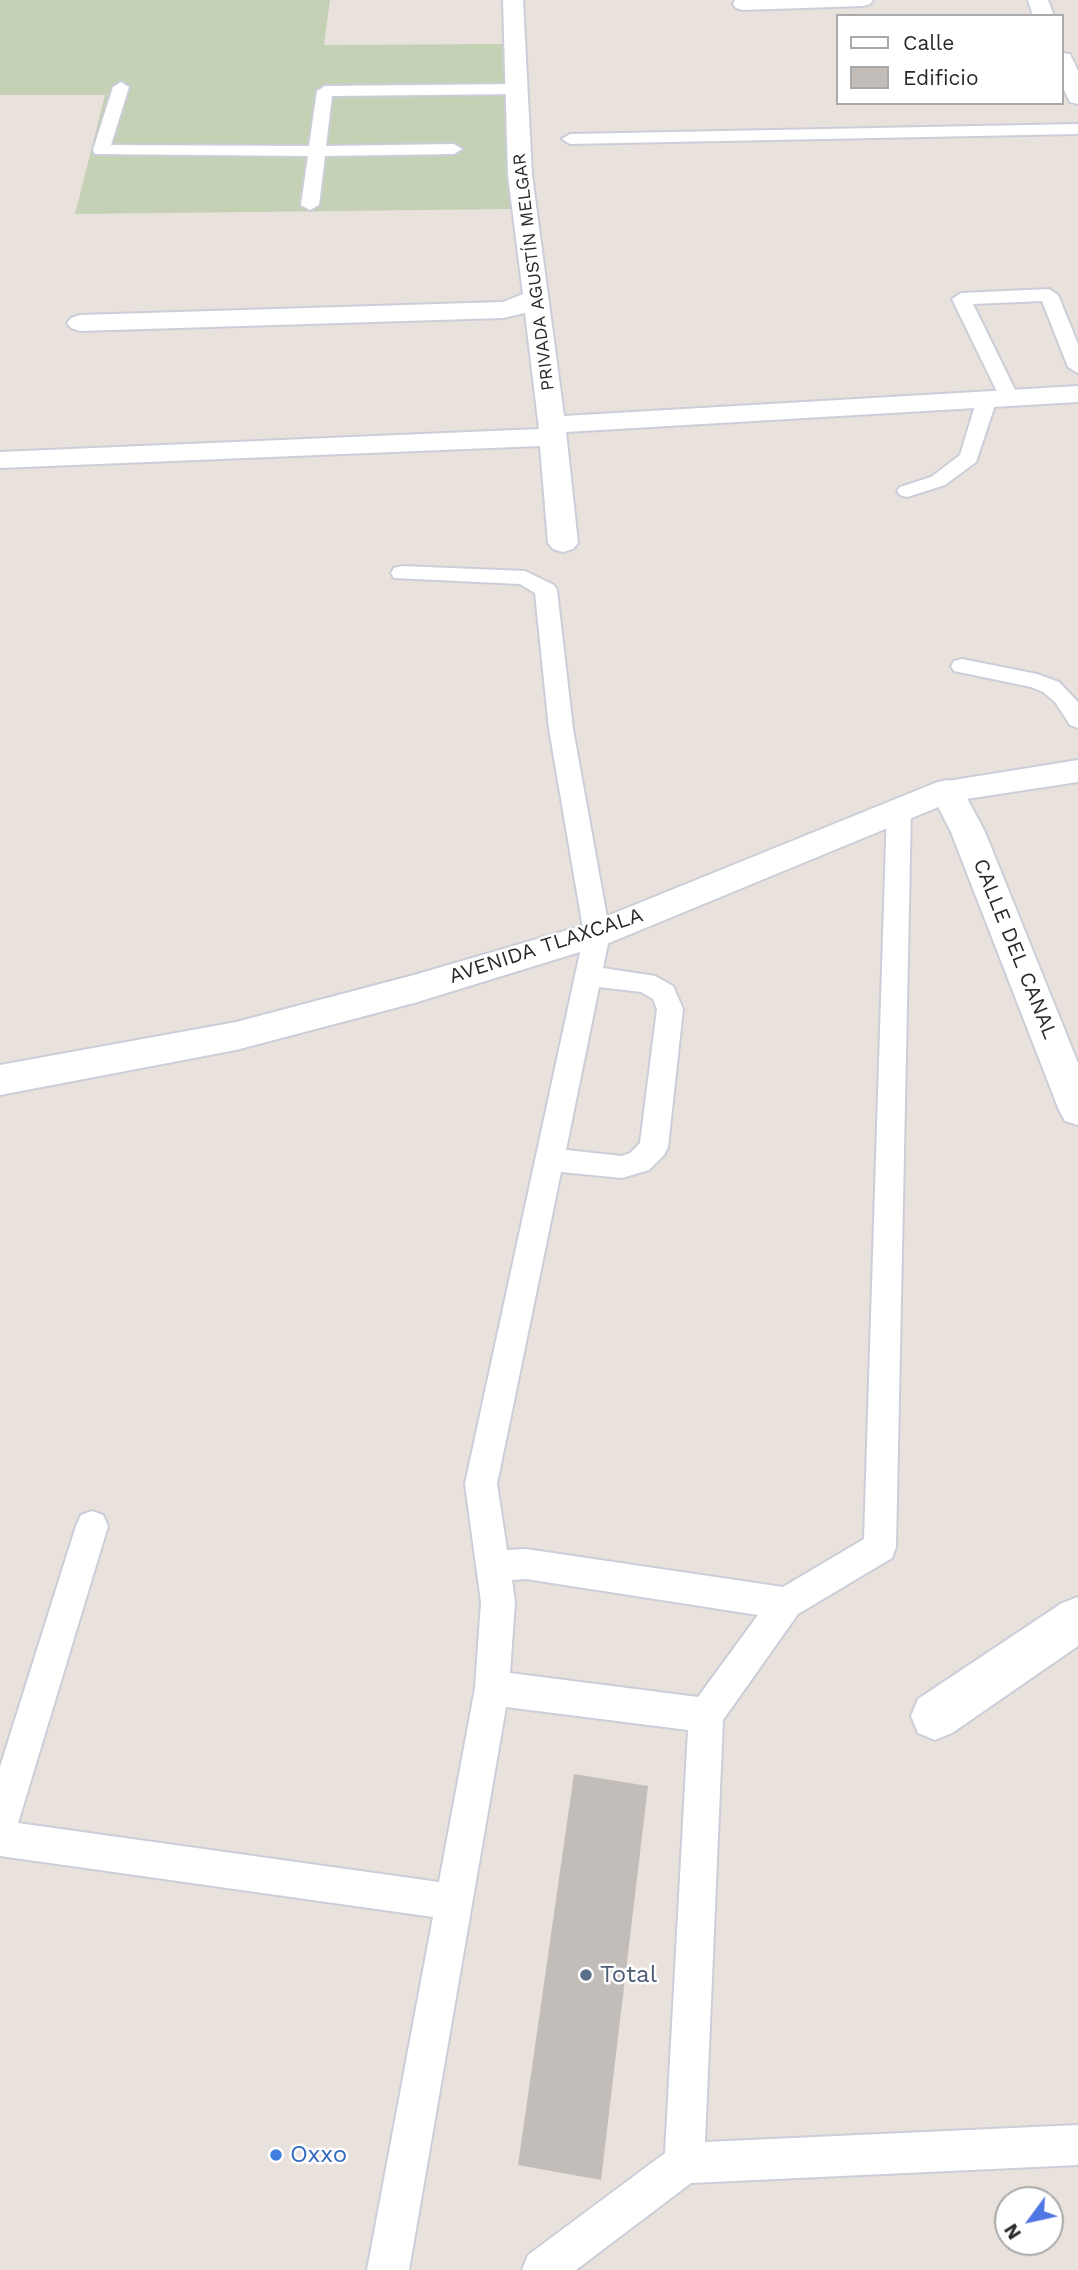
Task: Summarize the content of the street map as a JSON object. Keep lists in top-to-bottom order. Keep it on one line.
{"streets":{"street":["PRIVADA AGUSTÍN MELGAR","AVENIDA TLAXCALA","CALLE DEL CANAL"]},"crossings":[["AVENIDA TLAXCALA","CALLE DEL CANAL"]],"places":["Total","Oxxo"],"legend":["Calle","Edificio"],"north":"bottom left"}
